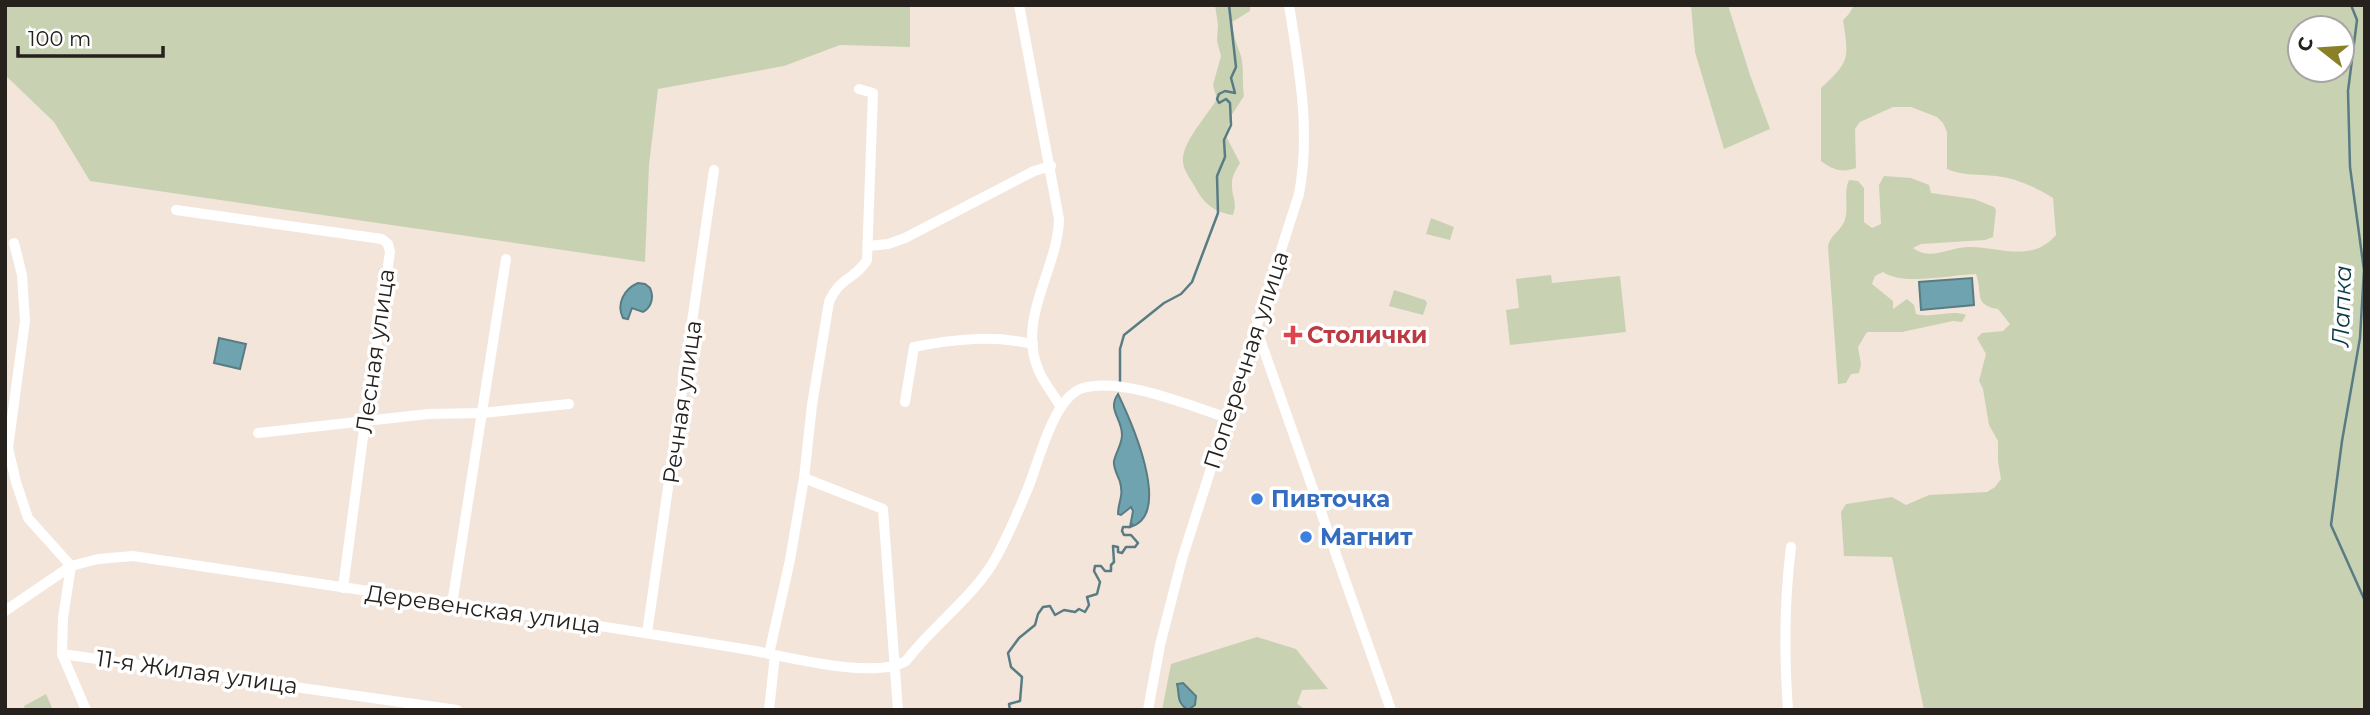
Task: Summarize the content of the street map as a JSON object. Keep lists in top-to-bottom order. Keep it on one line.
{"streets":{"street":["Лесная улица","Поперечная улица","Речная улица","Деревенская улица","11-я Жилая улица"]},"crossings":[["Лесная улица","Деревенская улица"],["Речная улица","Деревенская улица"]],"water":["Лапка"],"places":{"health":["Столички"],"other":["Пивточка","Магнит"]},"scale_bar":"100 m","north":"left"}
